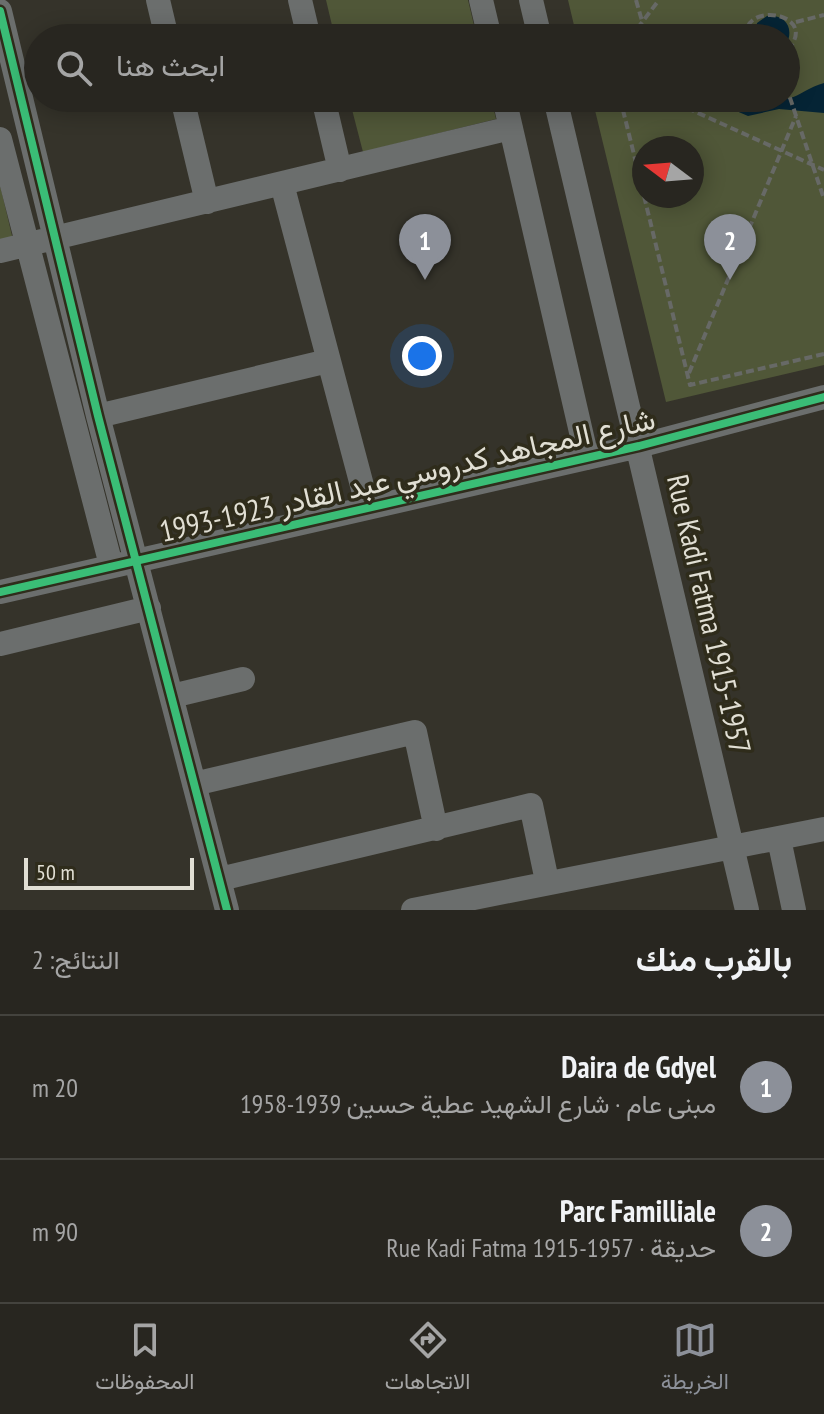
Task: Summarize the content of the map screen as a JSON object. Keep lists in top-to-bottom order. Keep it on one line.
{"streets":{"street":["شارع المجاهد كدروسي عبد القادر 1923-1993","Rue Kadi Fatma 1915-1957"]},"crossings":[["شارع المجاهد كدروسي عبد القادر 1923-1993","Rue Kadi Fatma 1915-1957"]],"scale_bar":"50 m","north":"left","page":{"search":"ابحث هنا","pins":["1","2"],"scale":"50 m","heading":["بالقرب منك","النتائج: 2"],"list":[{"mark":"1","name":"Daira de Gdyel","note":"مبنى عام · شارع الشهيد عطية حسين 1939-1958","value":"20 m"},{"mark":"2","name":"Parc Familliale","note":"حديقة · Rue Kadi Fatma 1915-1957","value":"90 m"}],"nav":["الخريطة","الاتجاهات","المحفوظات"]}}
